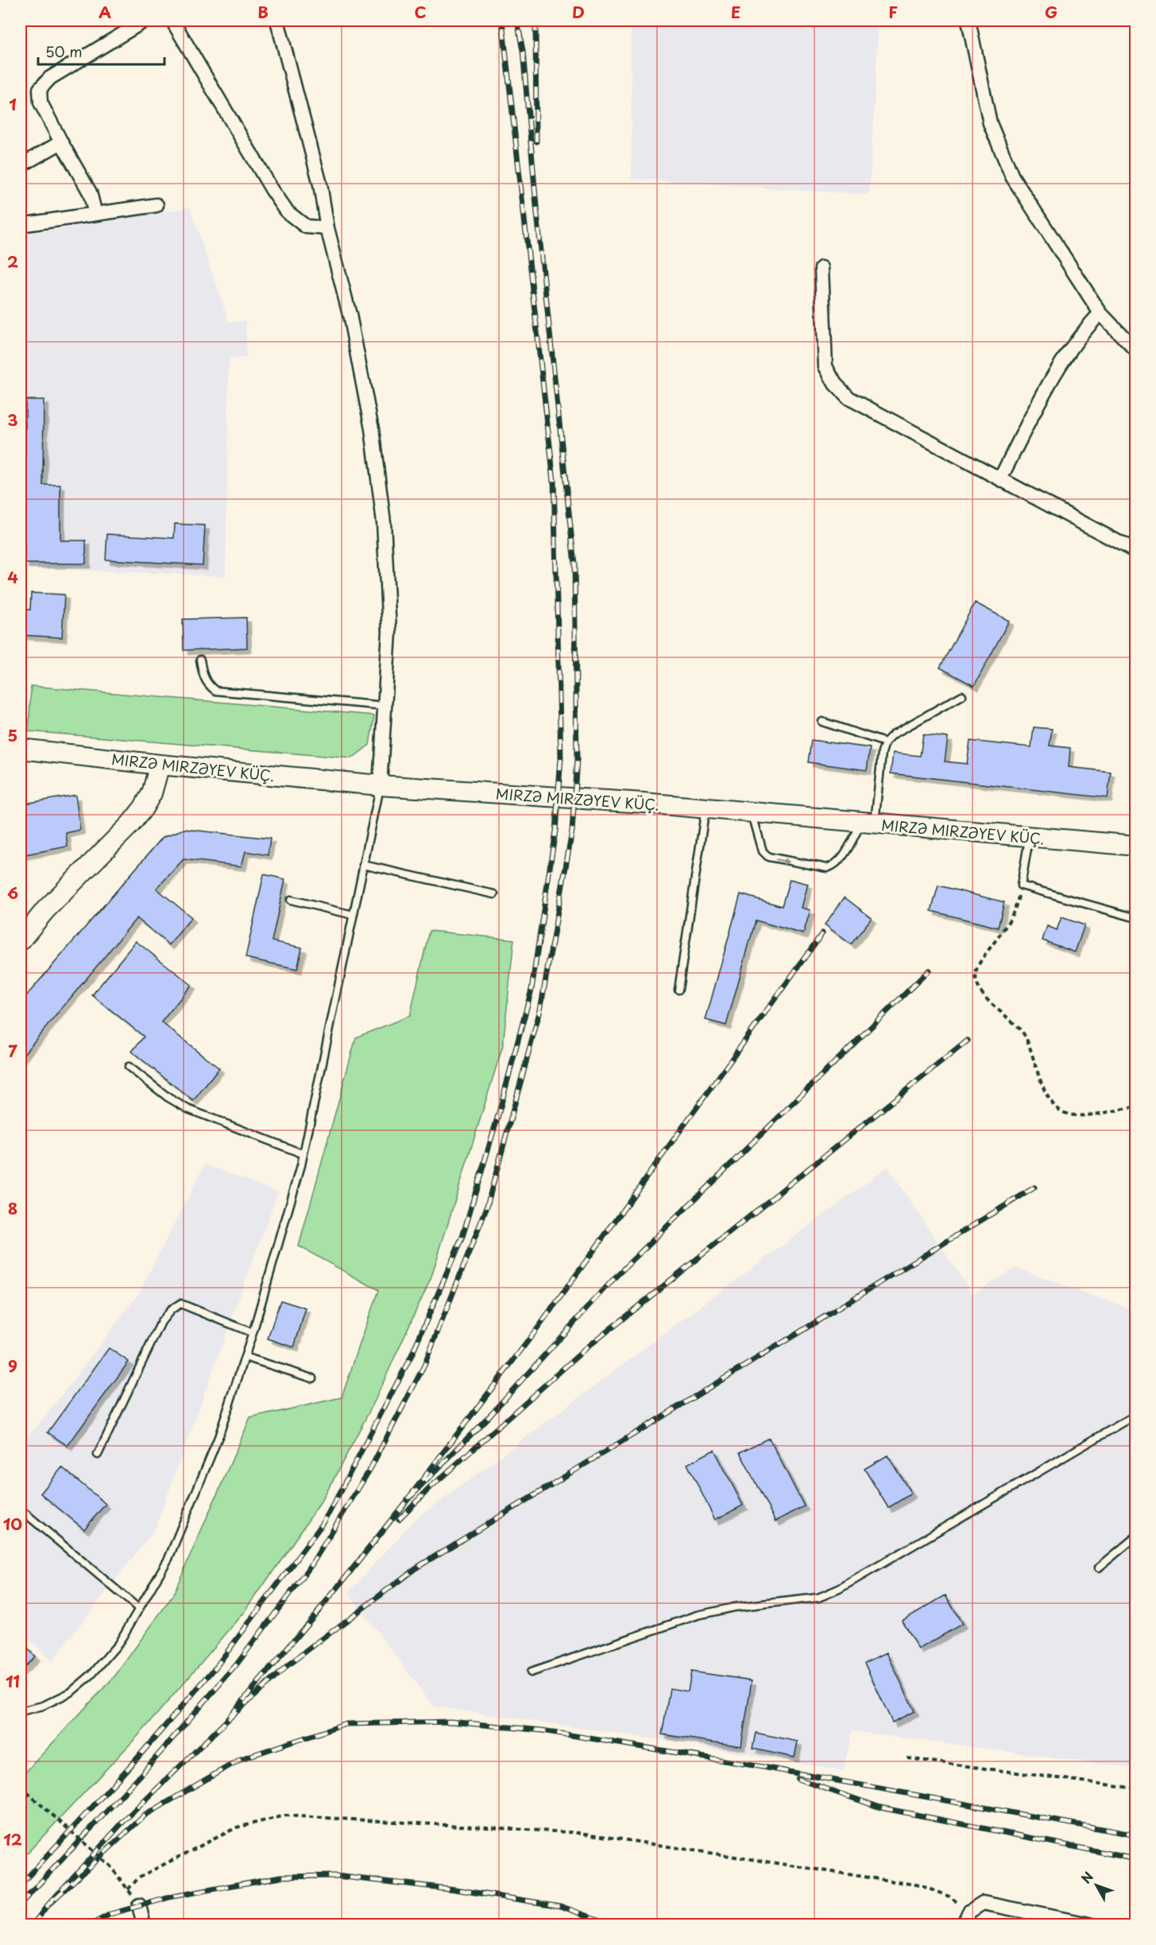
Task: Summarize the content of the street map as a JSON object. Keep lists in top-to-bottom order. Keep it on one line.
{"streets":{"main road":["MIRZƏ MIRZƏYEV KÜÇ."]},"scale_bar":"50 m","north":"top left","grid":{"columns":["A","B","C","D","E","F","G"],"rows":["1","2","3","4","5","6","7","8","9","10","11","12"]}}
